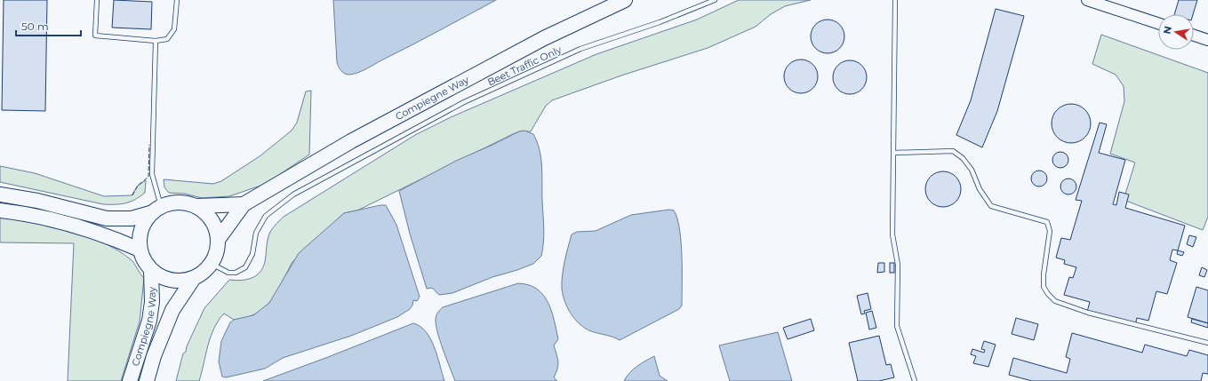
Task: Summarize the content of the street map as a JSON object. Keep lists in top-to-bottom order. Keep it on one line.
{"streets":{"highway":["Compiegne Way"],"lane":["Beet Traffic Only"]},"crossings":[["Beet Traffic Only","Compiegne Way"]],"scale_bar":"50 m","north":"left"}
